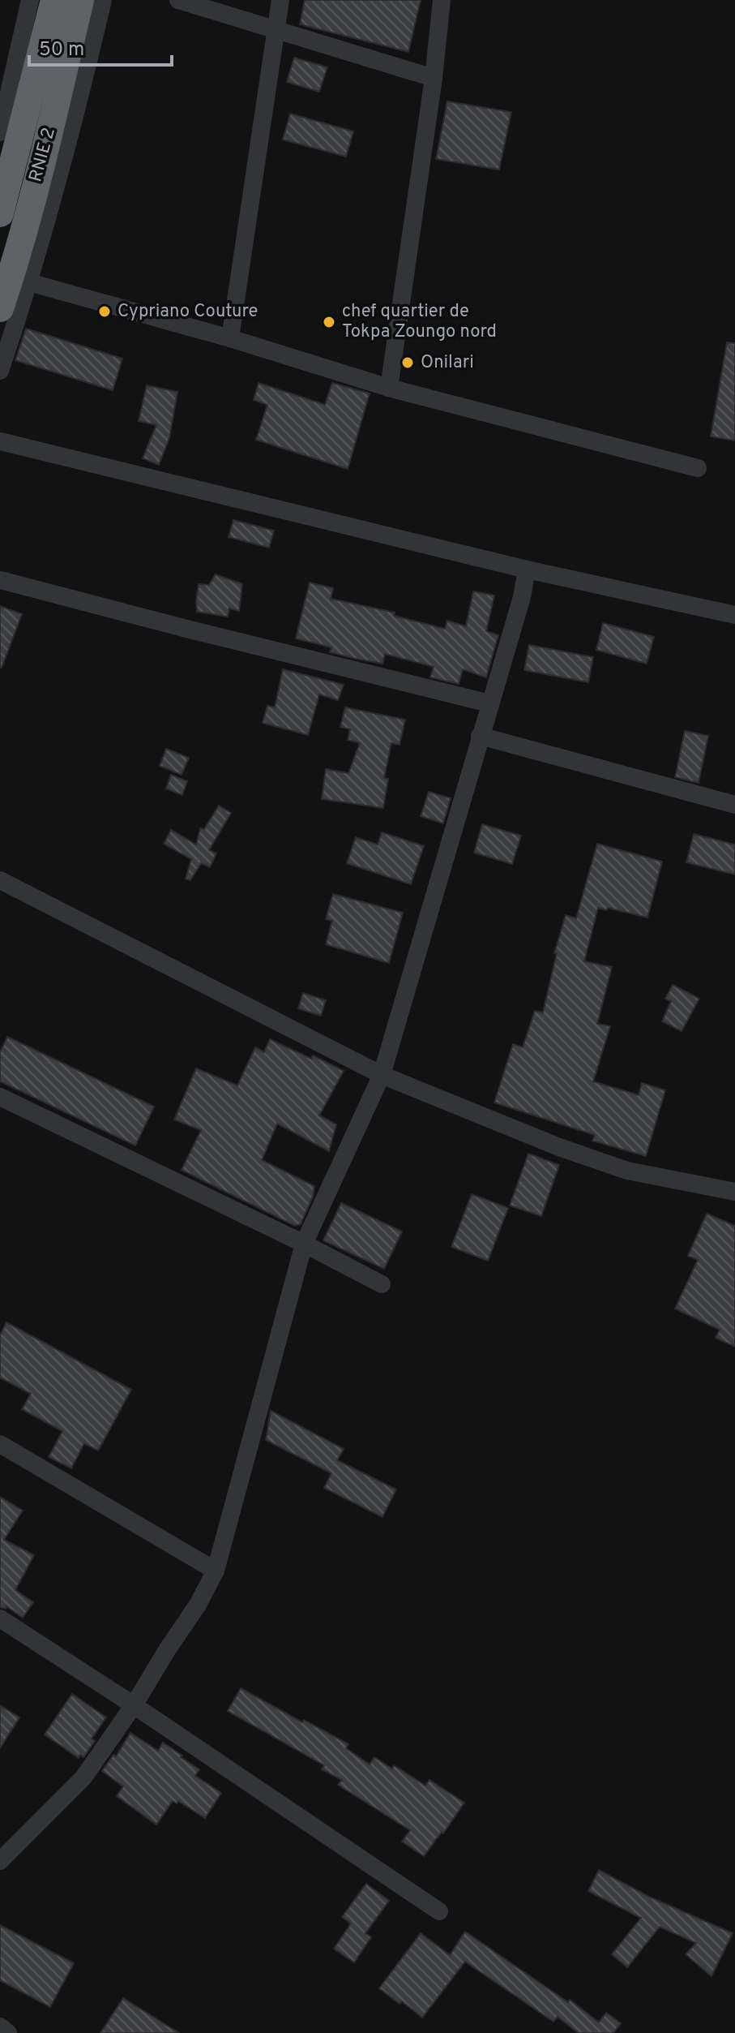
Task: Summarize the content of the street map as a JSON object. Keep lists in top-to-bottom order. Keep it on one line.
{"streets":{"highway":["RNIE 2"]},"places":["Cypriano Couture","chef quartier de Tokpa Zoungo nord","Onilari"],"scale_bar":"50 m"}
